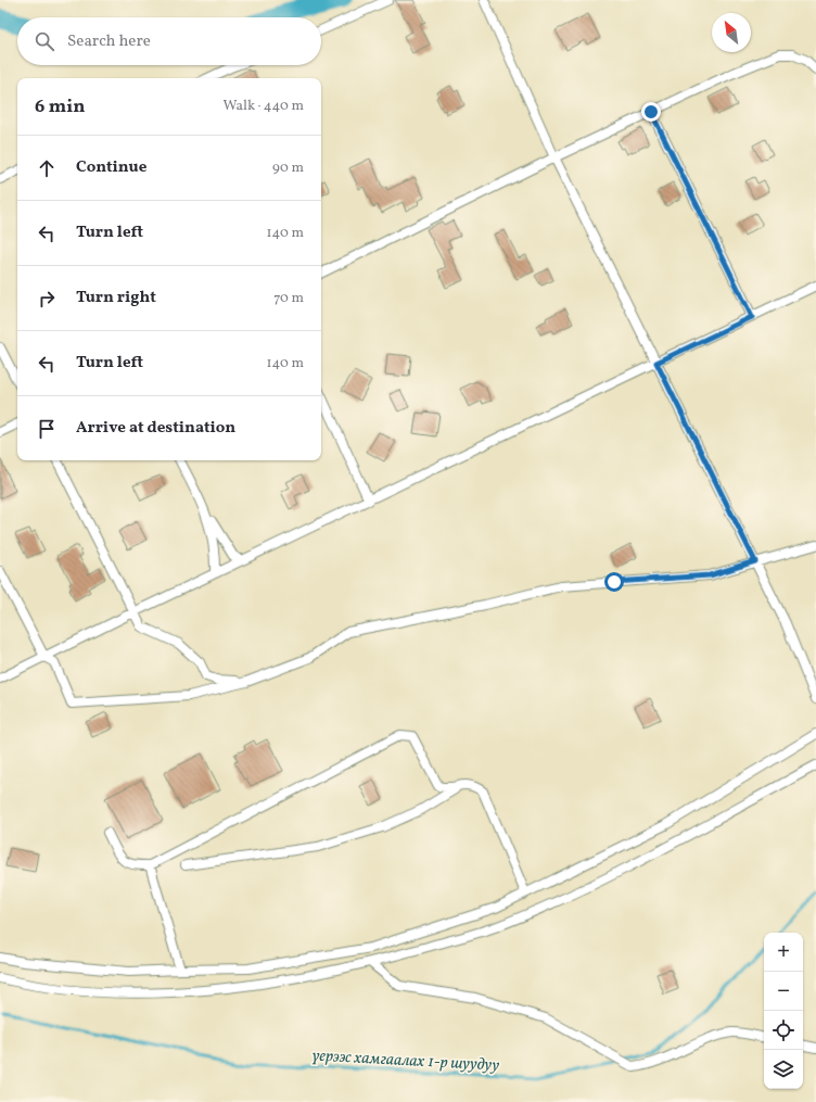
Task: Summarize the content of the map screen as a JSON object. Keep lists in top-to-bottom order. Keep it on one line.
{"water":["үерээс хамгаалах 1-р шуудуу"],"north":"top left","page":{"search":"Search here","heading":["6 min","Walk · 440 m"],"list":[["Continue","90 m"],["Turn left","140 m"],["Turn right","70 m"],["Turn left","140 m"],"Arrive at destination"],"map_buttons":["+","−"]}}
